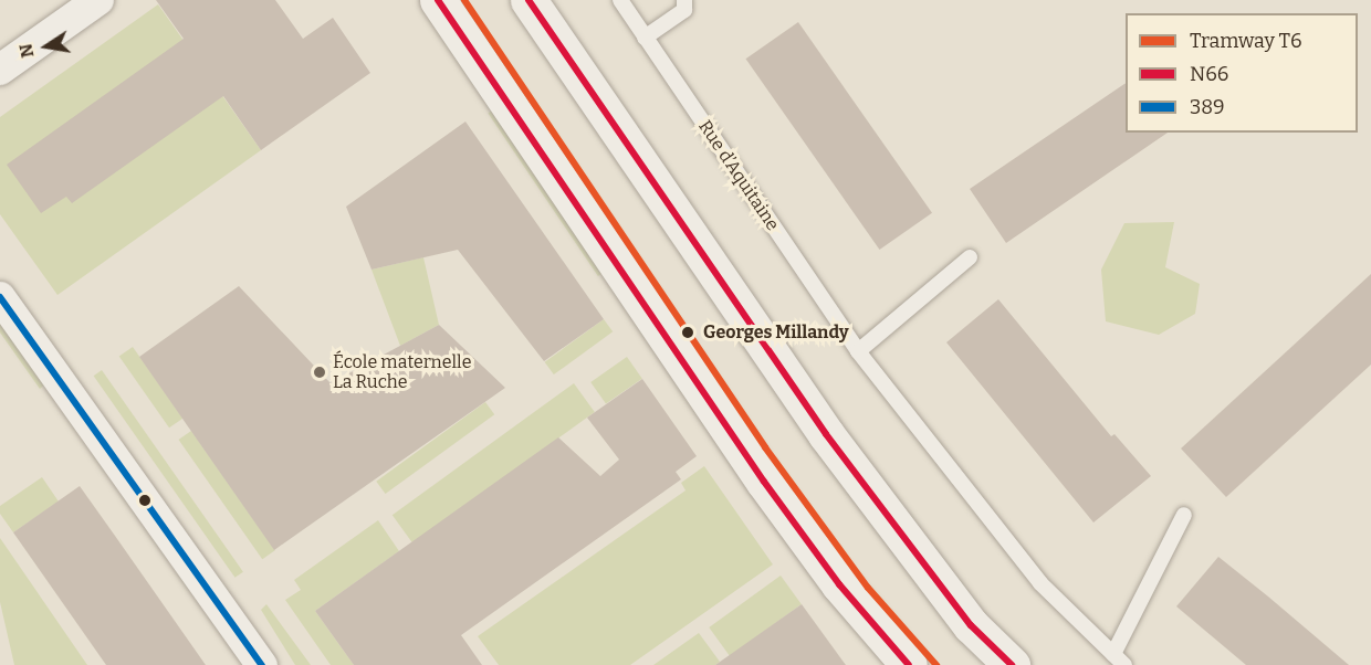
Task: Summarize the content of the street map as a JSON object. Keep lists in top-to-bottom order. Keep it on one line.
{"streets":{"lane":["Rue d’Aquitaine"]},"places":["Georges Millandy","École maternelle La Ruche"],"lines":["tram line T6","transit line N66","transit line 389"],"legend":["Tramway T6","N66","389"],"north":"left"}
